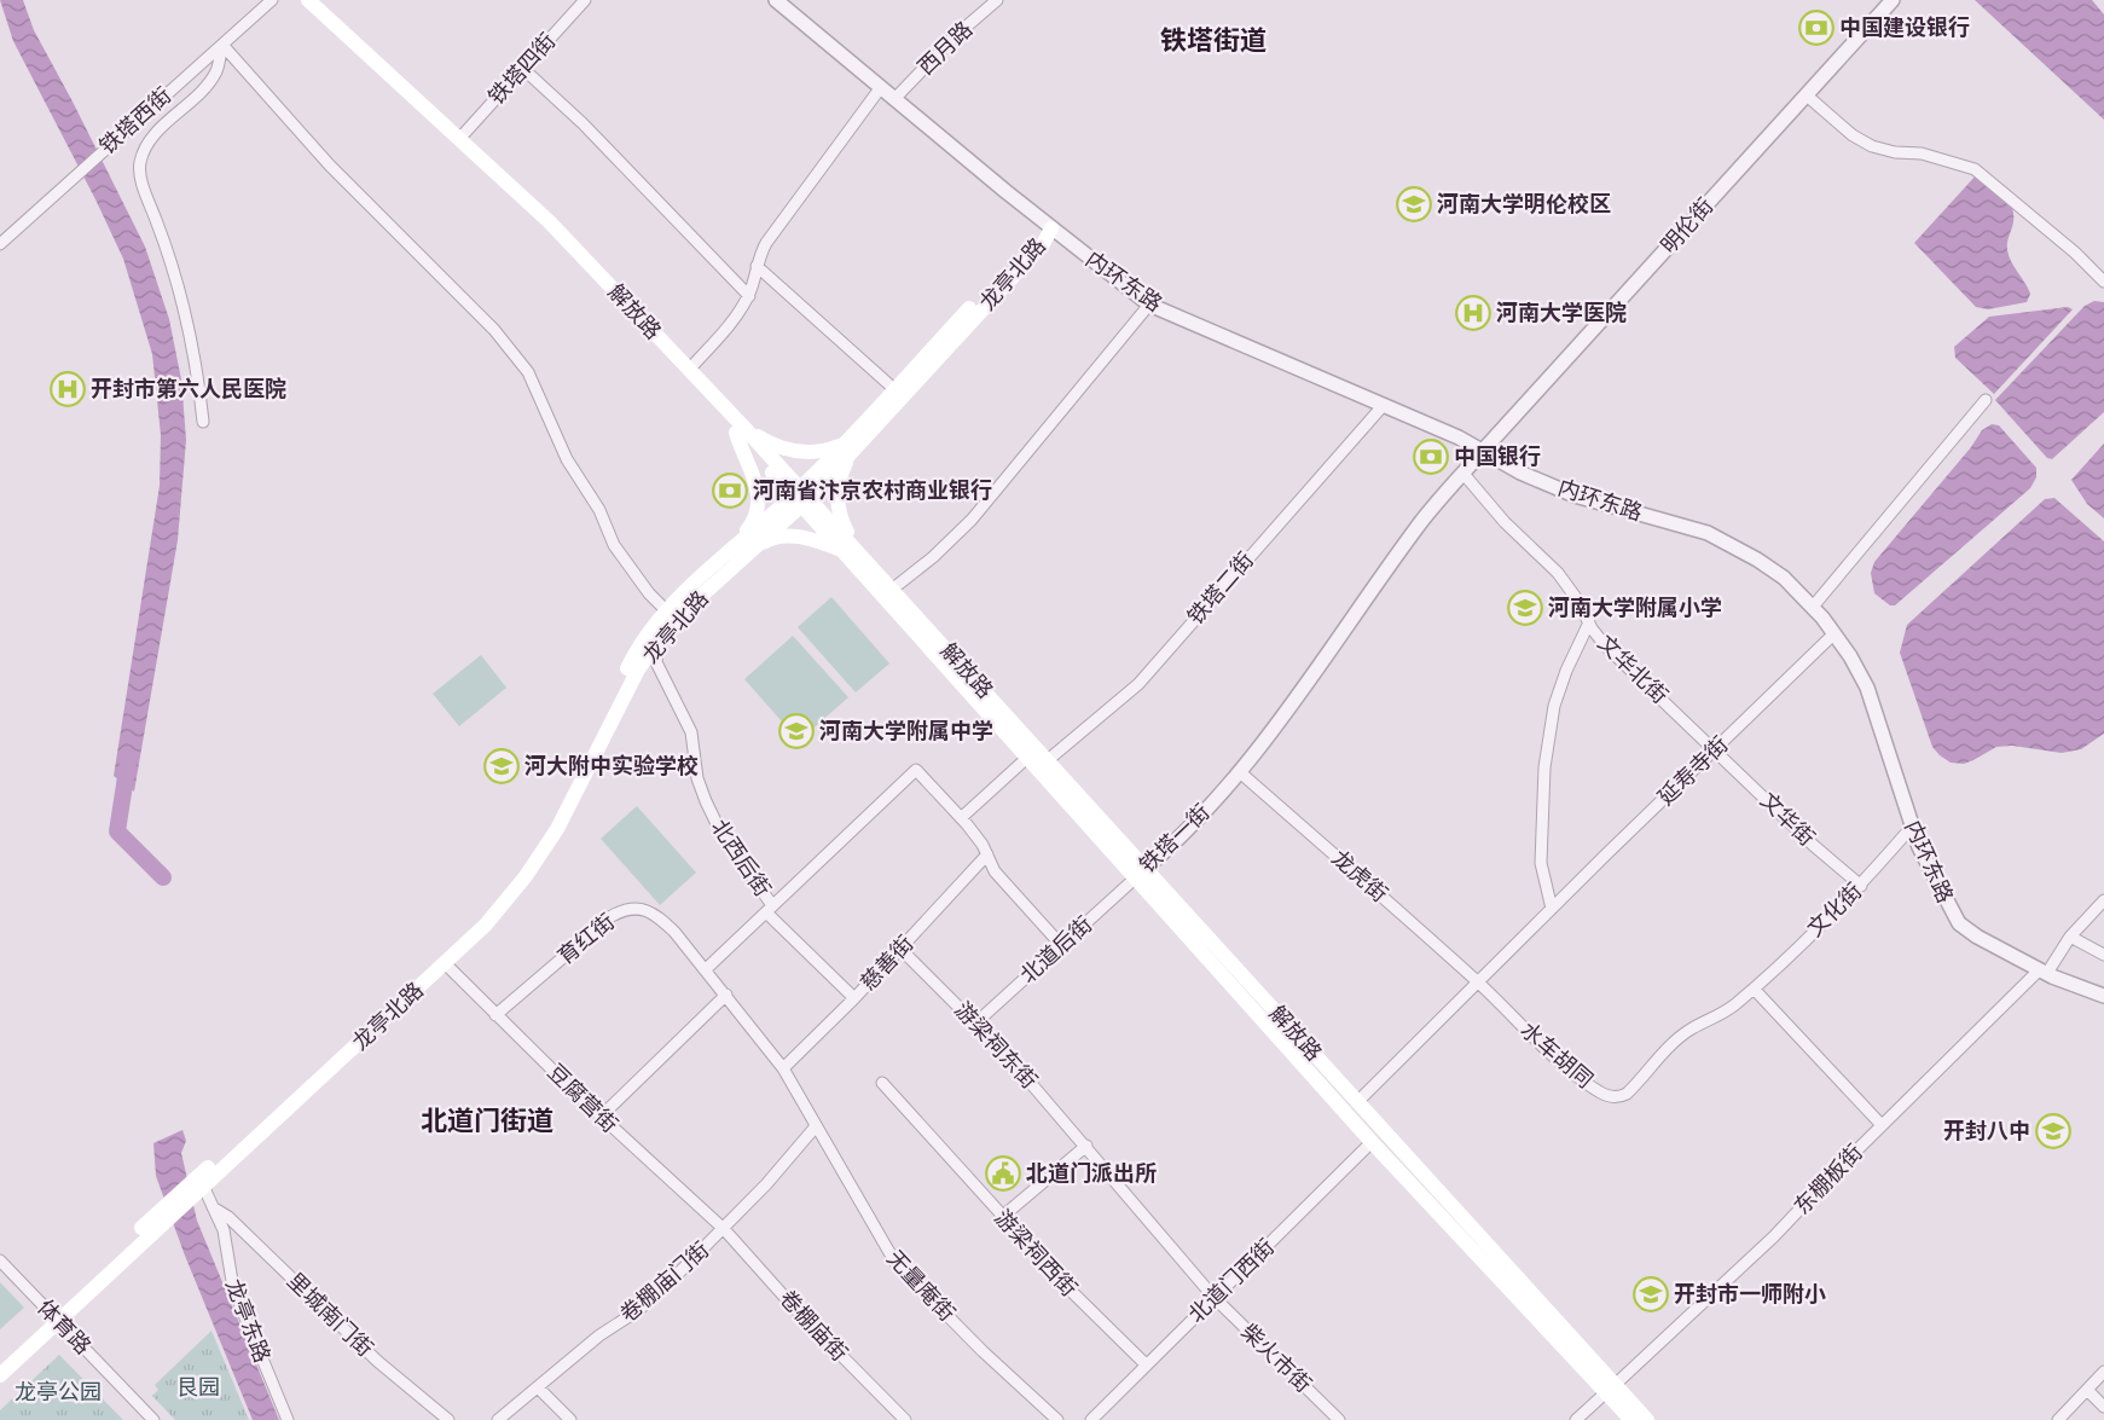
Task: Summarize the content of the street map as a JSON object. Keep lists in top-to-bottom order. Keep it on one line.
{"streets":{"main road":["龙亭北路","解放路"],"street":["西月路","铁塔四街","铁塔西街","明伦街","内环东路","铁塔二街","文华北街","延寿寺街","文华街","铁塔一街","北西后街","龙虎街","文化街","育红街","北道后街","慈善街","游梁祠东街","水车胡同","豆腐营街","东棚板街","游梁祠西街","北道门西街","卷棚庙门街","无量庵街","里城南门街","龙亭东路","卷棚庙街","体育路","柴火市街"]},"crossings":[["西月路","内环东路"],["铁塔四街","解放路"],["明伦街","内环东路"],["明伦街","铁塔一街"],["龙亭北路","内环东路"],["龙亭北路","解放路"],["龙亭北路","北西后街"],["龙亭北路","豆腐营街"],["龙亭北路","龙亭东路"],["龙亭北路","体育路"],["内环东路","铁塔二街"],["内环东路","延寿寺街"],["内环东路","铁塔一街"],["内环东路","文化街"],["内环东路","东棚板街"],["解放路","铁塔二街"],["解放路","延寿寺街"],["解放路","铁塔一街"],["解放路","北道后街"],["解放路","东棚板街"],["解放路","北道门西街"],["文华北街","延寿寺街"],["文华北街","文华街"],["文华北街","铁塔一街"],["延寿寺街","文华街"],["延寿寺街","龙虎街"],["延寿寺街","水车胡同"],["文华街","文化街"],["铁塔一街","龙虎街"],["铁塔一街","北道后街"],["龙虎街","水车胡同"],["文化街","水车胡同"],["育红街","慈善街"],["育红街","豆腐营街"],["育红街","卷棚庙门街"],["育红街","无量庵街"],["北道后街","游梁祠东街"],["慈善街","游梁祠东街"],["游梁祠东街","北道门西街"],["游梁祠东街","柴火市街"],["豆腐营街","卷棚庙门街"],["豆腐营街","卷棚庙街"],["游梁祠西街","北道门西街"],["北道门西街","柴火市街"],["卷棚庙门街","无量庵街"],["卷棚庙门街","卷棚庙街"],["里城南门街","龙亭东路"]],"districts":["铁塔街道","北道门街道"],"parks":["艮园","龙亭公园"],"places":{"bank":["中国建设银行","中国银行","河南省汴京农村商业银行"],"school or university":["河南大学明伦校区","河南大学附属小学","河南大学附属中学","河大附中实验学校","开封八中","开封市一师附小"],"hospital":["河南大学医院","开封市第六人民医院"],"public building":["北道门派出所"]}}
